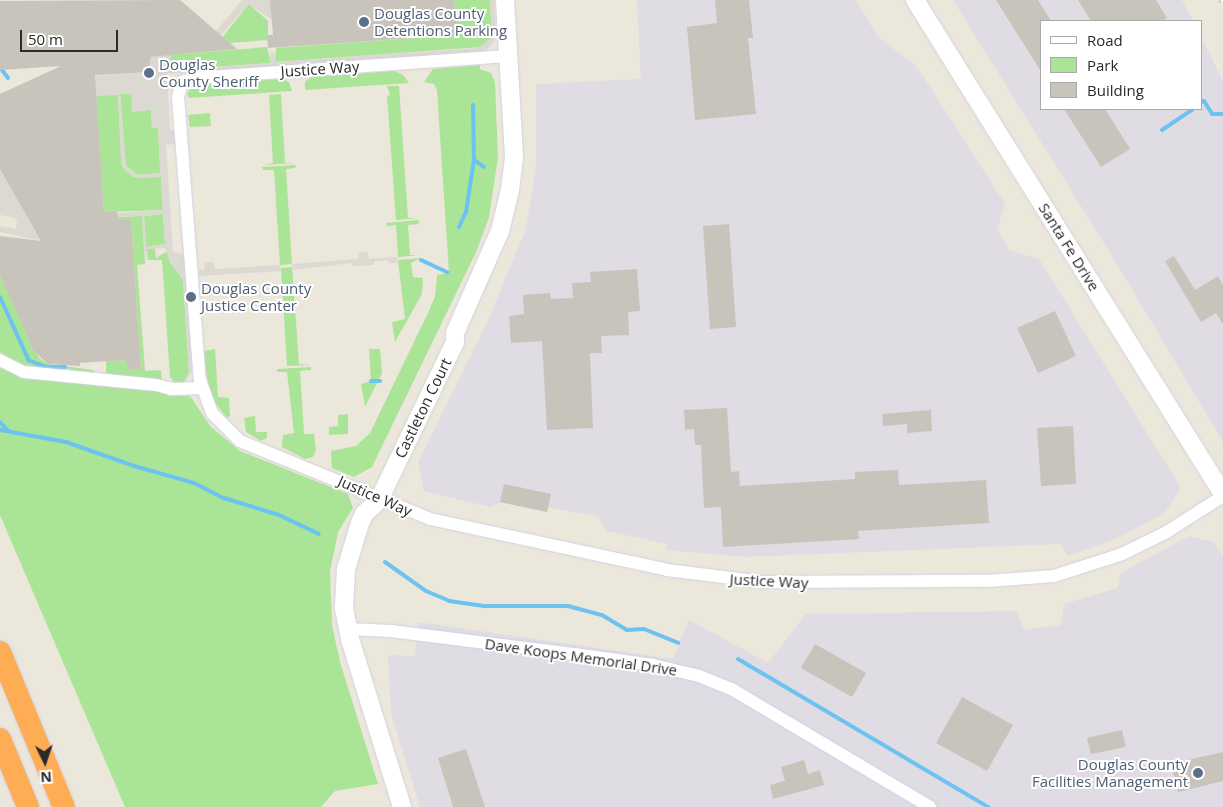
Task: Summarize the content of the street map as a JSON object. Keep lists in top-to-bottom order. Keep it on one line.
{"streets":{"street":["Justice Way","Santa Fe Drive","Castleton Court","Dave Koops Memorial Drive"]},"crossings":[["Justice Way","Santa Fe Drive"],["Justice Way","Castleton Court"],["Castleton Court","Dave Koops Memorial Drive"]],"places":["Douglas County Detentions Parking","Douglas County Sheriff","Douglas County Justice Center","Douglas County Facilities Management"],"legend":["Road","Park","Building"],"scale_bar":"50 m","north":"bottom"}
